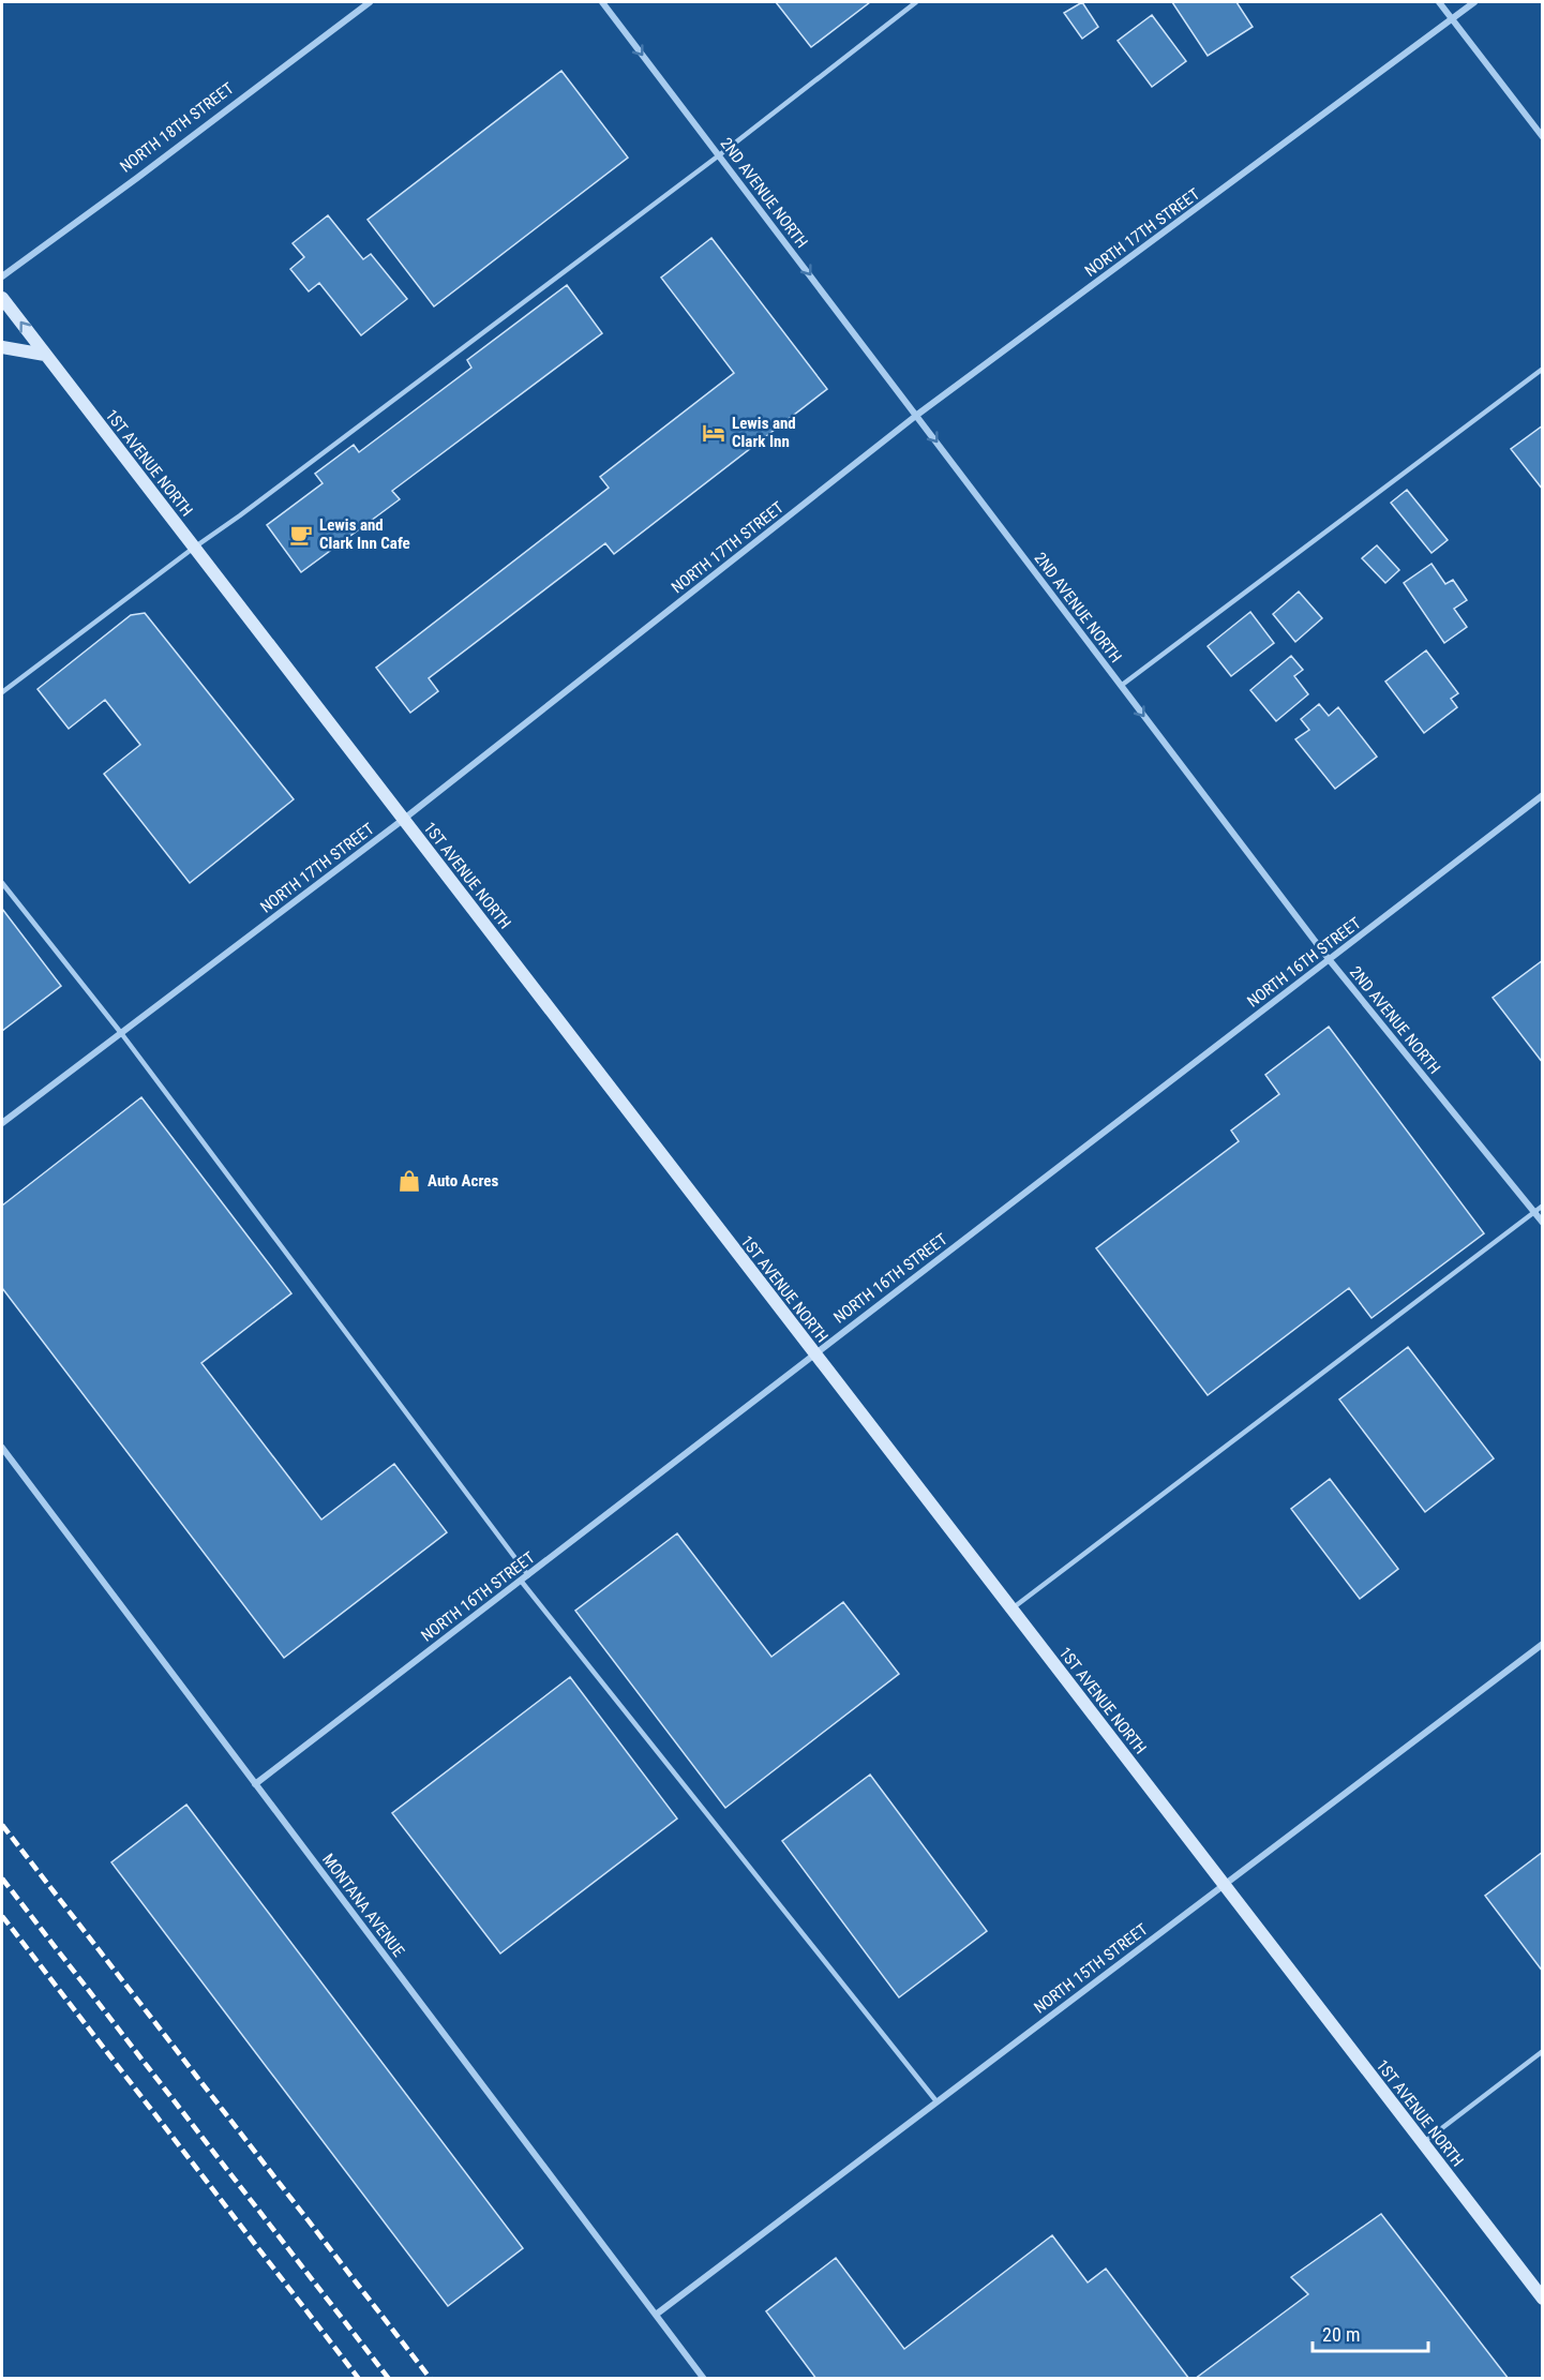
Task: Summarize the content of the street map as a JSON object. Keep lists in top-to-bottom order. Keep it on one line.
{"streets":{"main road":["1ST AVENUE NORTH"],"street":["NORTH 18TH STREET","2ND AVENUE NORTH","NORTH 17TH STREET","NORTH 16TH STREET","MONTANA AVENUE","NORTH 15TH STREET"]},"crossings":[["2ND AVENUE NORTH","NORTH 17TH STREET"],["2ND AVENUE NORTH","NORTH 16TH STREET"],["NORTH 17TH STREET","1ST AVENUE NORTH"],["1ST AVENUE NORTH","NORTH 16TH STREET"],["1ST AVENUE NORTH","NORTH 15TH STREET"],["NORTH 16TH STREET","MONTANA AVENUE"],["MONTANA AVENUE","NORTH 15TH STREET"]],"one_way":["2ND AVENUE NORTH"],"places":{"hotel":["Lewis and Clark Inn"],"cafe":["Lewis and Clark Inn Cafe"],"shop":["Auto Acres"]},"scale_bar":"20 m"}
